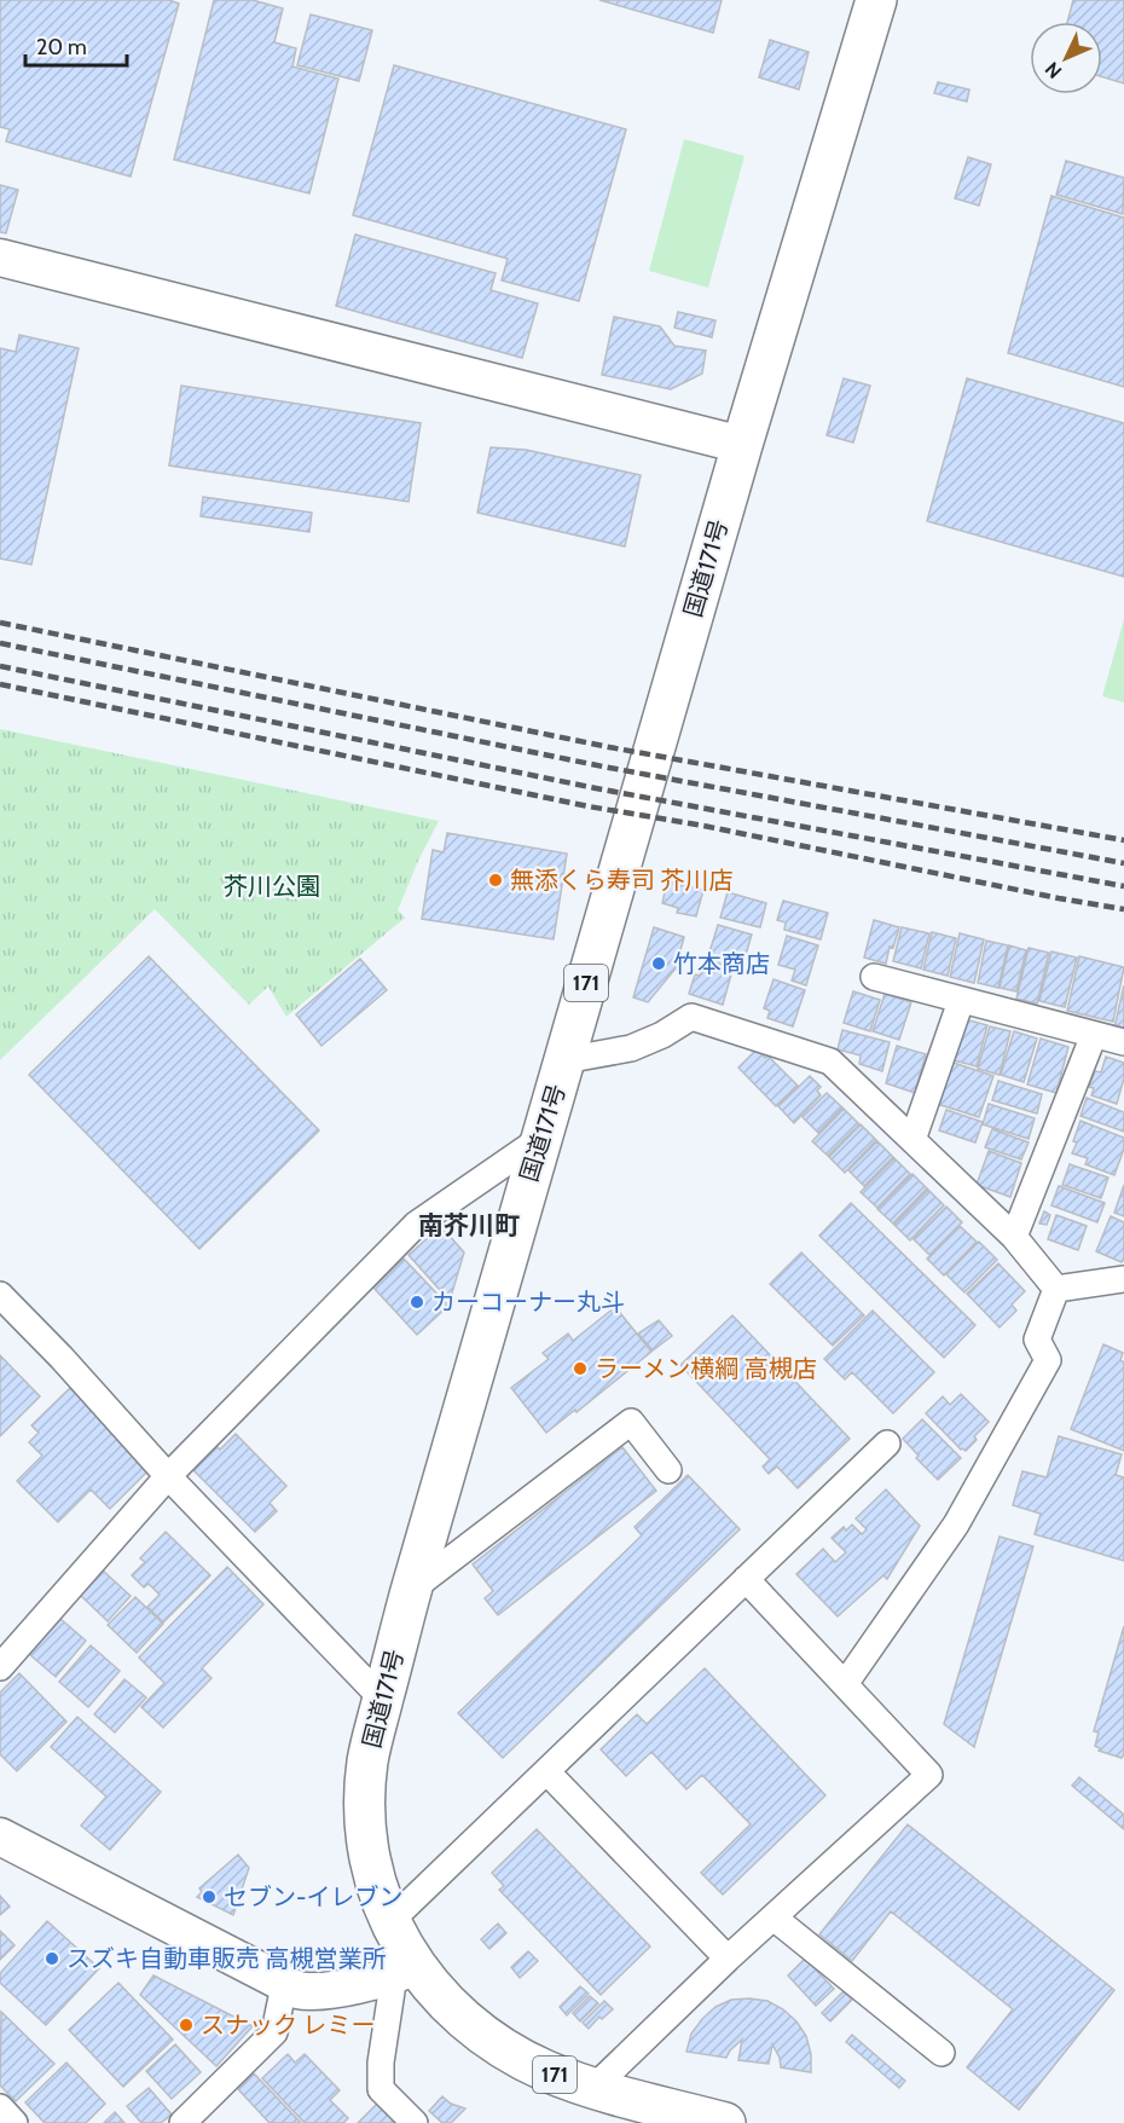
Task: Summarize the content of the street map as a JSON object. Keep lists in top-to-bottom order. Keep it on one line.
{"streets":{"highway":["国道171号","171"]},"districts":["南芥川町"],"parks":["芥川公園"],"places":["無添くら寿司 芥川店","竹本商店","カーコーナー丸斗","ラーメン横綱 高槻店","セブン-イレブン","スズキ自動車販売 高槻営業所","スナック レミー"],"scale_bar":"20 m","north":"bottom left"}
